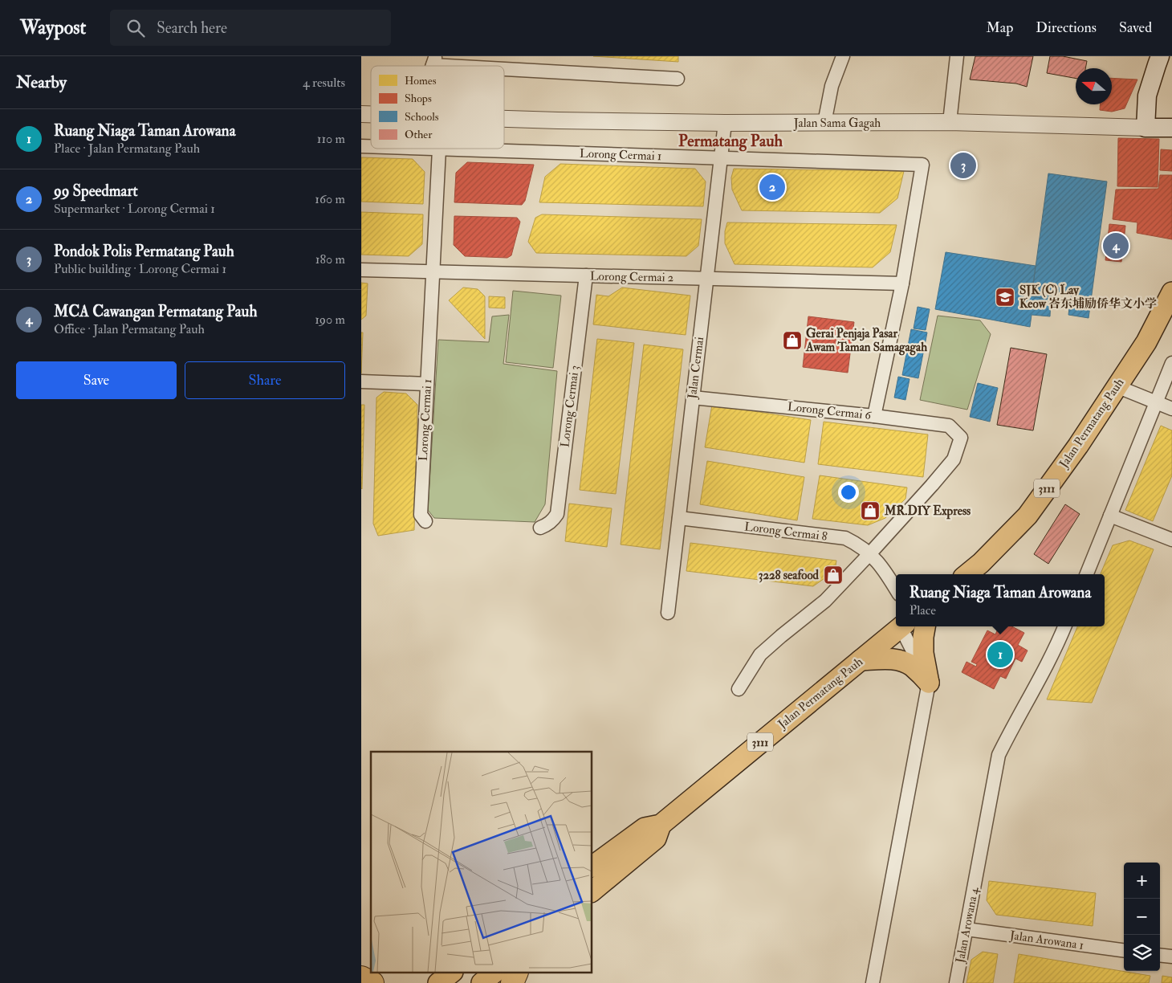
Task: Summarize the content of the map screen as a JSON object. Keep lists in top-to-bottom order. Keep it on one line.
{"streets":{"main road":["Jalan Permatang Pauh","3111"],"street":["Jalan Sama Gagah","Lorong Cermai 1","Lorong Cermai 2","Jalan Cermai","Lorong Cermai 3","Lorong Cermai 6","Lorong Cermai 8","Jalan Arowana 4","Jalan Arowana 1"]},"crossings":[["Jalan Sama Gagah","Jalan Cermai"],["Lorong Cermai 1","Lorong Cermai 2"],["Lorong Cermai 1","Jalan Cermai"],["Lorong Cermai 2","Jalan Cermai"],["Lorong Cermai 2","Lorong Cermai 3"],["Jalan Cermai","Lorong Cermai 6"],["Jalan Cermai","Lorong Cermai 8"],["Lorong Cermai 6","Lorong Cermai 8"],["Jalan Arowana 4","Jalan Arowana 1"]],"districts":["Permatang Pauh"],"places":{"school or university":["SJK (C) Lay Keow 峇东埔励侨华文小学"],"shop":["Gerai Penjaja Pasar Awam Taman Samagagah","MR.DIY Express","3228 seafood"]},"legend":["Homes","Shops","Schools","Other"],"north":"left","page":{"header":"Waypost","search":"Search here","nav":["Map","Directions","Saved"],"heading":["Nearby","4 results"],"list":[{"mark":"1","name":"Ruang Niaga Taman Arowana","note":"Place · Jalan Permatang Pauh","value":"110 m"},{"mark":"2","name":"99 Speedmart","note":"Supermarket · Lorong Cermai 1","value":"160 m"},{"mark":"3","name":"Pondok Polis Permatang Pauh","note":"Public building · Lorong Cermai 1","value":"180 m"},{"mark":"4","name":"MCA Cawangan Permatang Pauh","note":"Office · Jalan Permatang Pauh","value":"190 m"}],"pins":["3","2","4","1"],"buttons":["Save","Share"],"popup":["Ruang Niaga Taman Arowana","Place"],"map_buttons":["+","−"]}}
